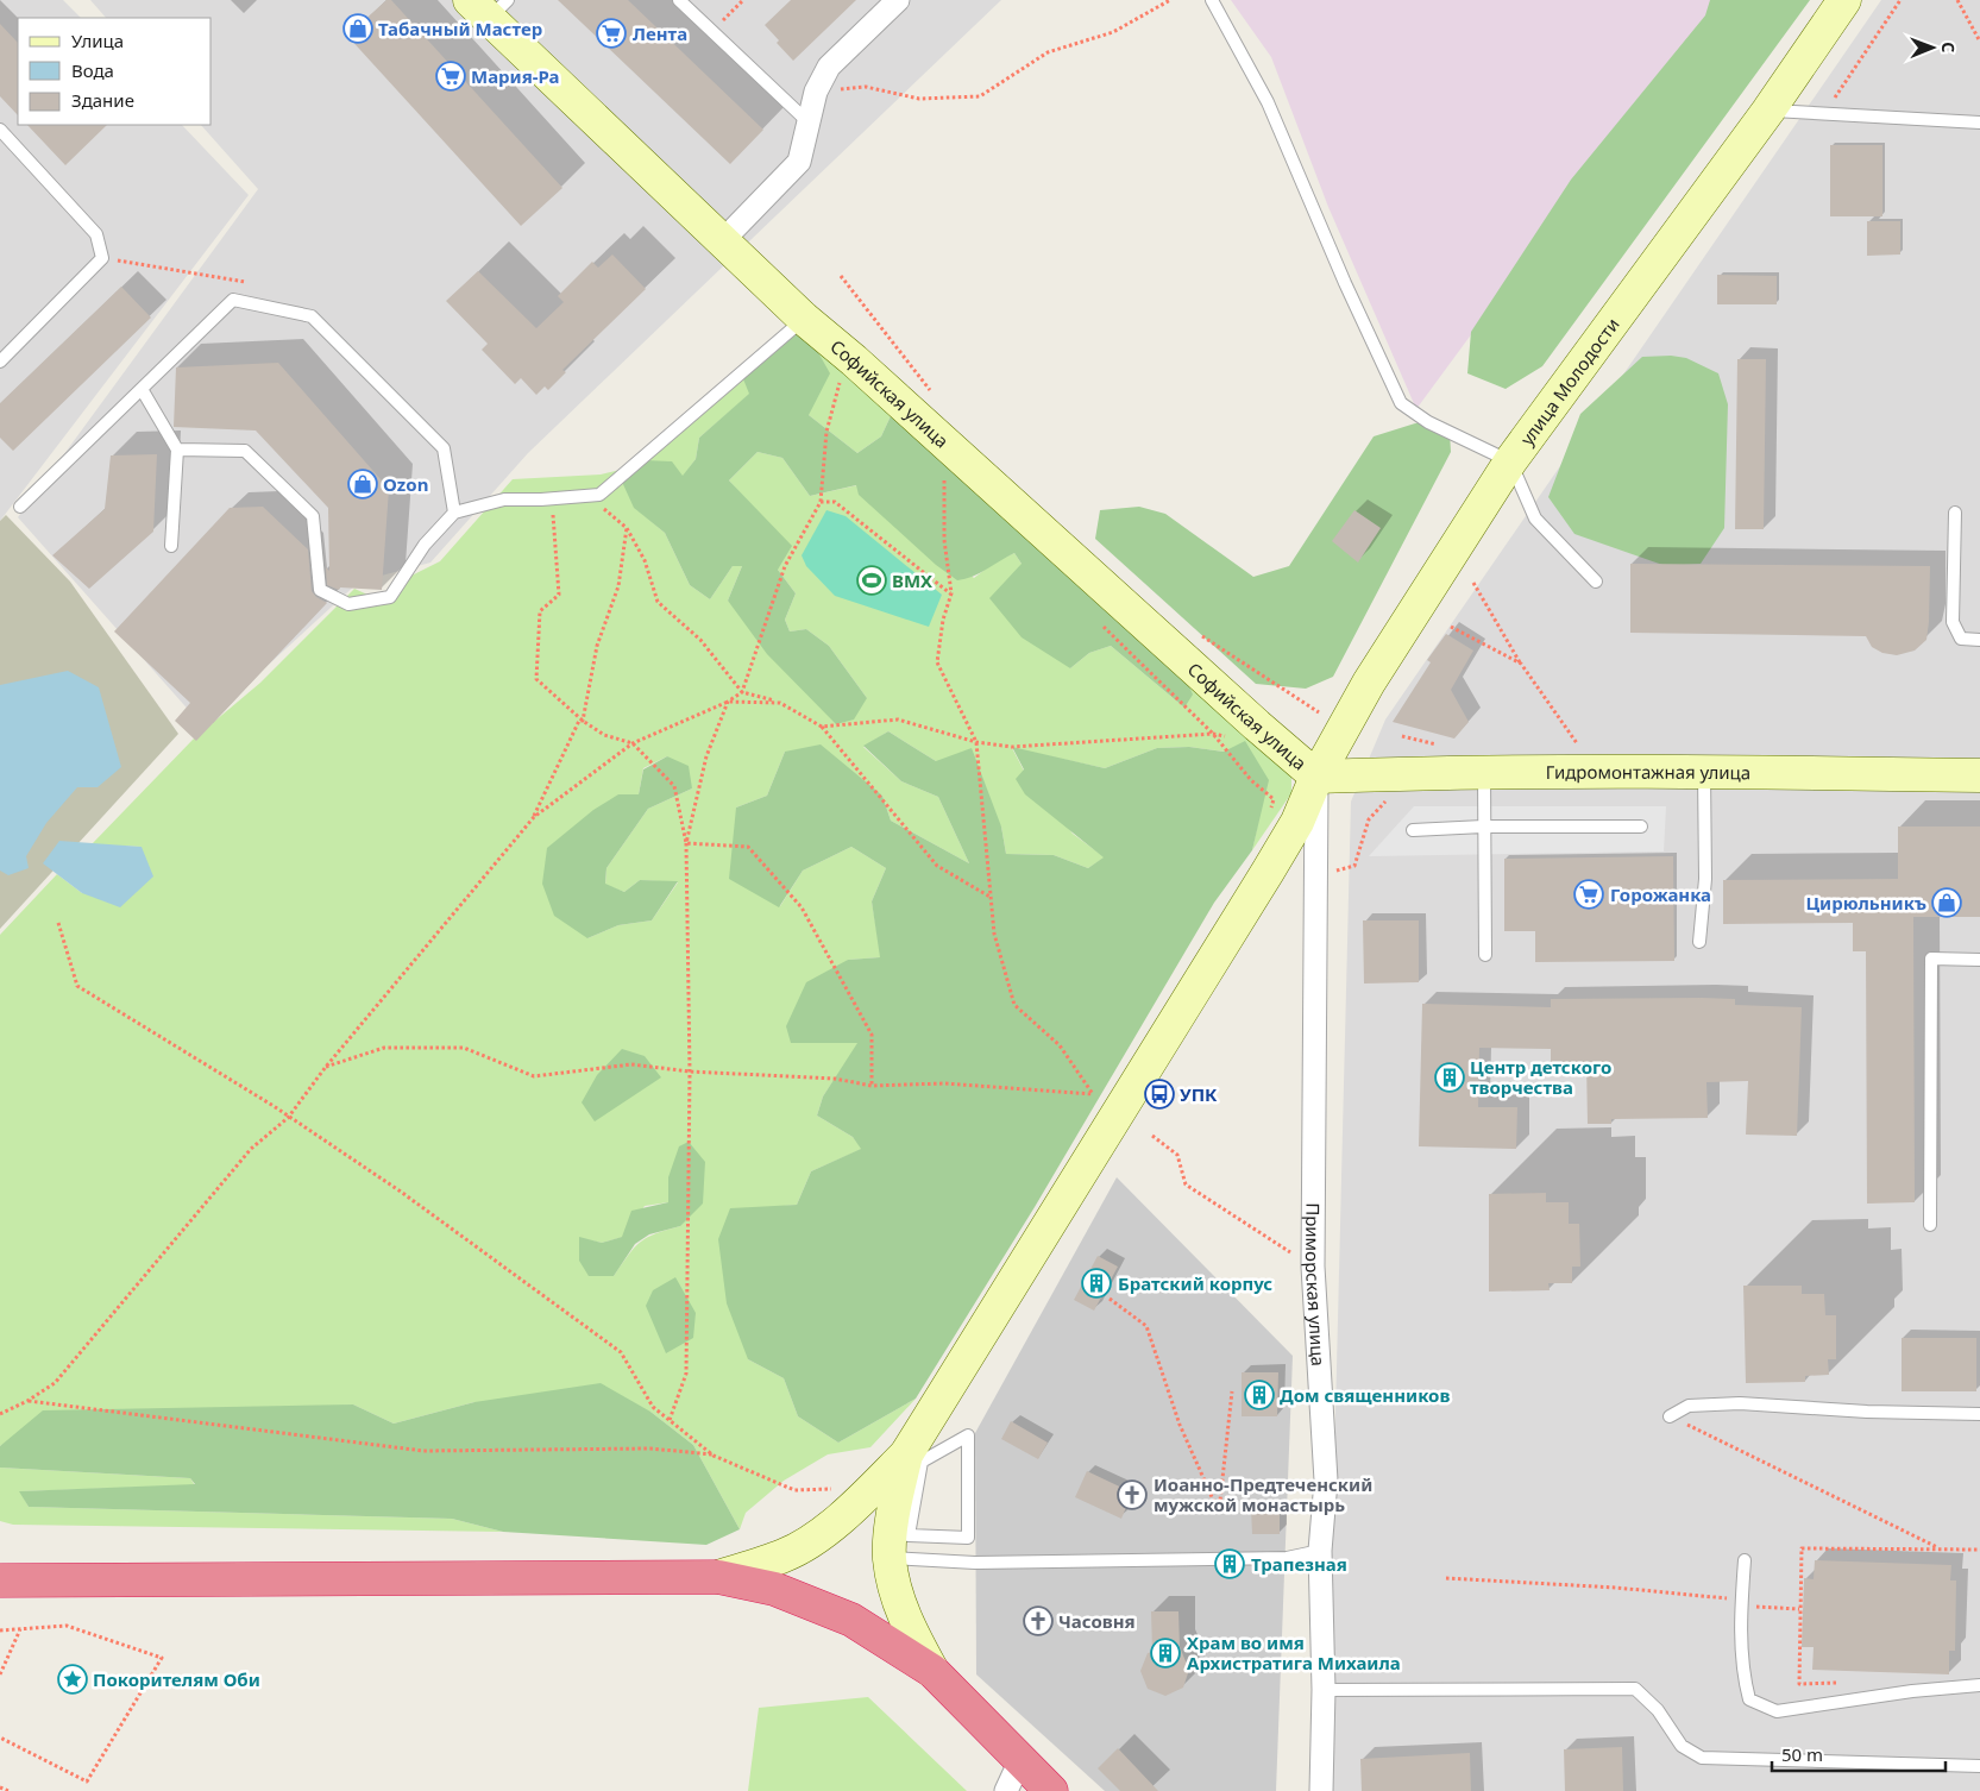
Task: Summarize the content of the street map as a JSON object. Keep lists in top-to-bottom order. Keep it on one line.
{"streets":{"main road":["улица Молодости","Софийская улица","Гидромонтажная улица"],"street":["Приморская улица"]},"crossings":[["улица Молодости","Софийская улица"],["улица Молодости","Гидромонтажная улица"],["улица Молодости","Приморская улица"],["Софийская улица","Гидромонтажная улица"],["Софийская улица","Приморская улица"],["Гидромонтажная улица","Приморская улица"]],"places":{"shop":["Табачный Мастер","Ozon","Цирюльникъ"],"supermarket":["Лента","Мария-Ра","Горожанка"],"sports":["BMX"],"building":["Центр детского творчества","Братский корпус","Дом священников","Трапезная","Храм во имя Архистратига Михаила"],"bus stop":["УПК"],"church":["Иоанно-Предтеченский мужской монастырь","Часовня"],"place":["Покорителям Оби"]},"legend":["Улица","Вода","Здание"],"scale_bar":"50 m","north":"right"}
